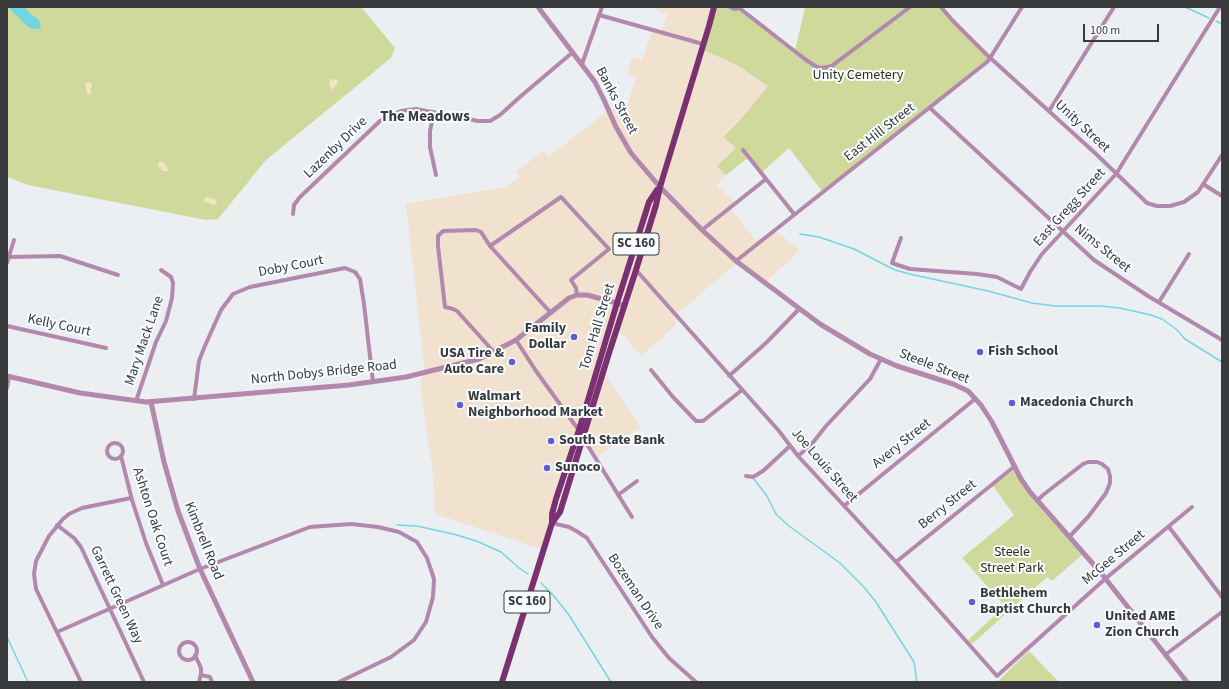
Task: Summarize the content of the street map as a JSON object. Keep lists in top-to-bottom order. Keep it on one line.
{"streets":{"main road":["SC 160","Tom Hall Street"],"street":["Banks Street","Unity Street","East Hill Street","Lazenby Drive","East Gregg Street","Nims Street","Doby Court","Kelly Court","Mary Mack Lane","Steele Street","North Dobys Bridge Road","Avery Street","Joe Louis Street","Berry Street","Ashton Oak Court","Kimbrell Road","McGee Street","Bozeman Drive","Garrett Green Way"]},"crossings":[["Banks Street","Lazenby Drive"],["Banks Street","Tom Hall Street"],["Banks Street","Steele Street"],["Unity Street","East Hill Street"],["Unity Street","East Gregg Street"],["East Hill Street","Nims Street"],["East Hill Street","Steele Street"],["East Gregg Street","Nims Street"],["Doby Court","North Dobys Bridge Road"],["Tom Hall Street","Steele Street"],["Tom Hall Street","Joe Louis Street"],["Tom Hall Street","Bozeman Drive"],["Mary Mack Lane","North Dobys Bridge Road"],["Steele Street","Avery Street"],["Steele Street","Berry Street"],["Steele Street","McGee Street"],["North Dobys Bridge Road","Kimbrell Road"],["Avery Street","Joe Louis Street"],["Joe Louis Street","Berry Street"],["Joe Louis Street","McGee Street"]],"districts":["The Meadows"],"parks":["Unity Cemetery","Steele Street Park"],"places":["Family Dollar","Fish School","USA Tire & Auto Care","Macedonia Church","Walmart Neighborhood Market","South State Bank","Sunoco","Bethlehem Baptist Church","United AME Zion Church"],"scale_bar":"100 m"}
